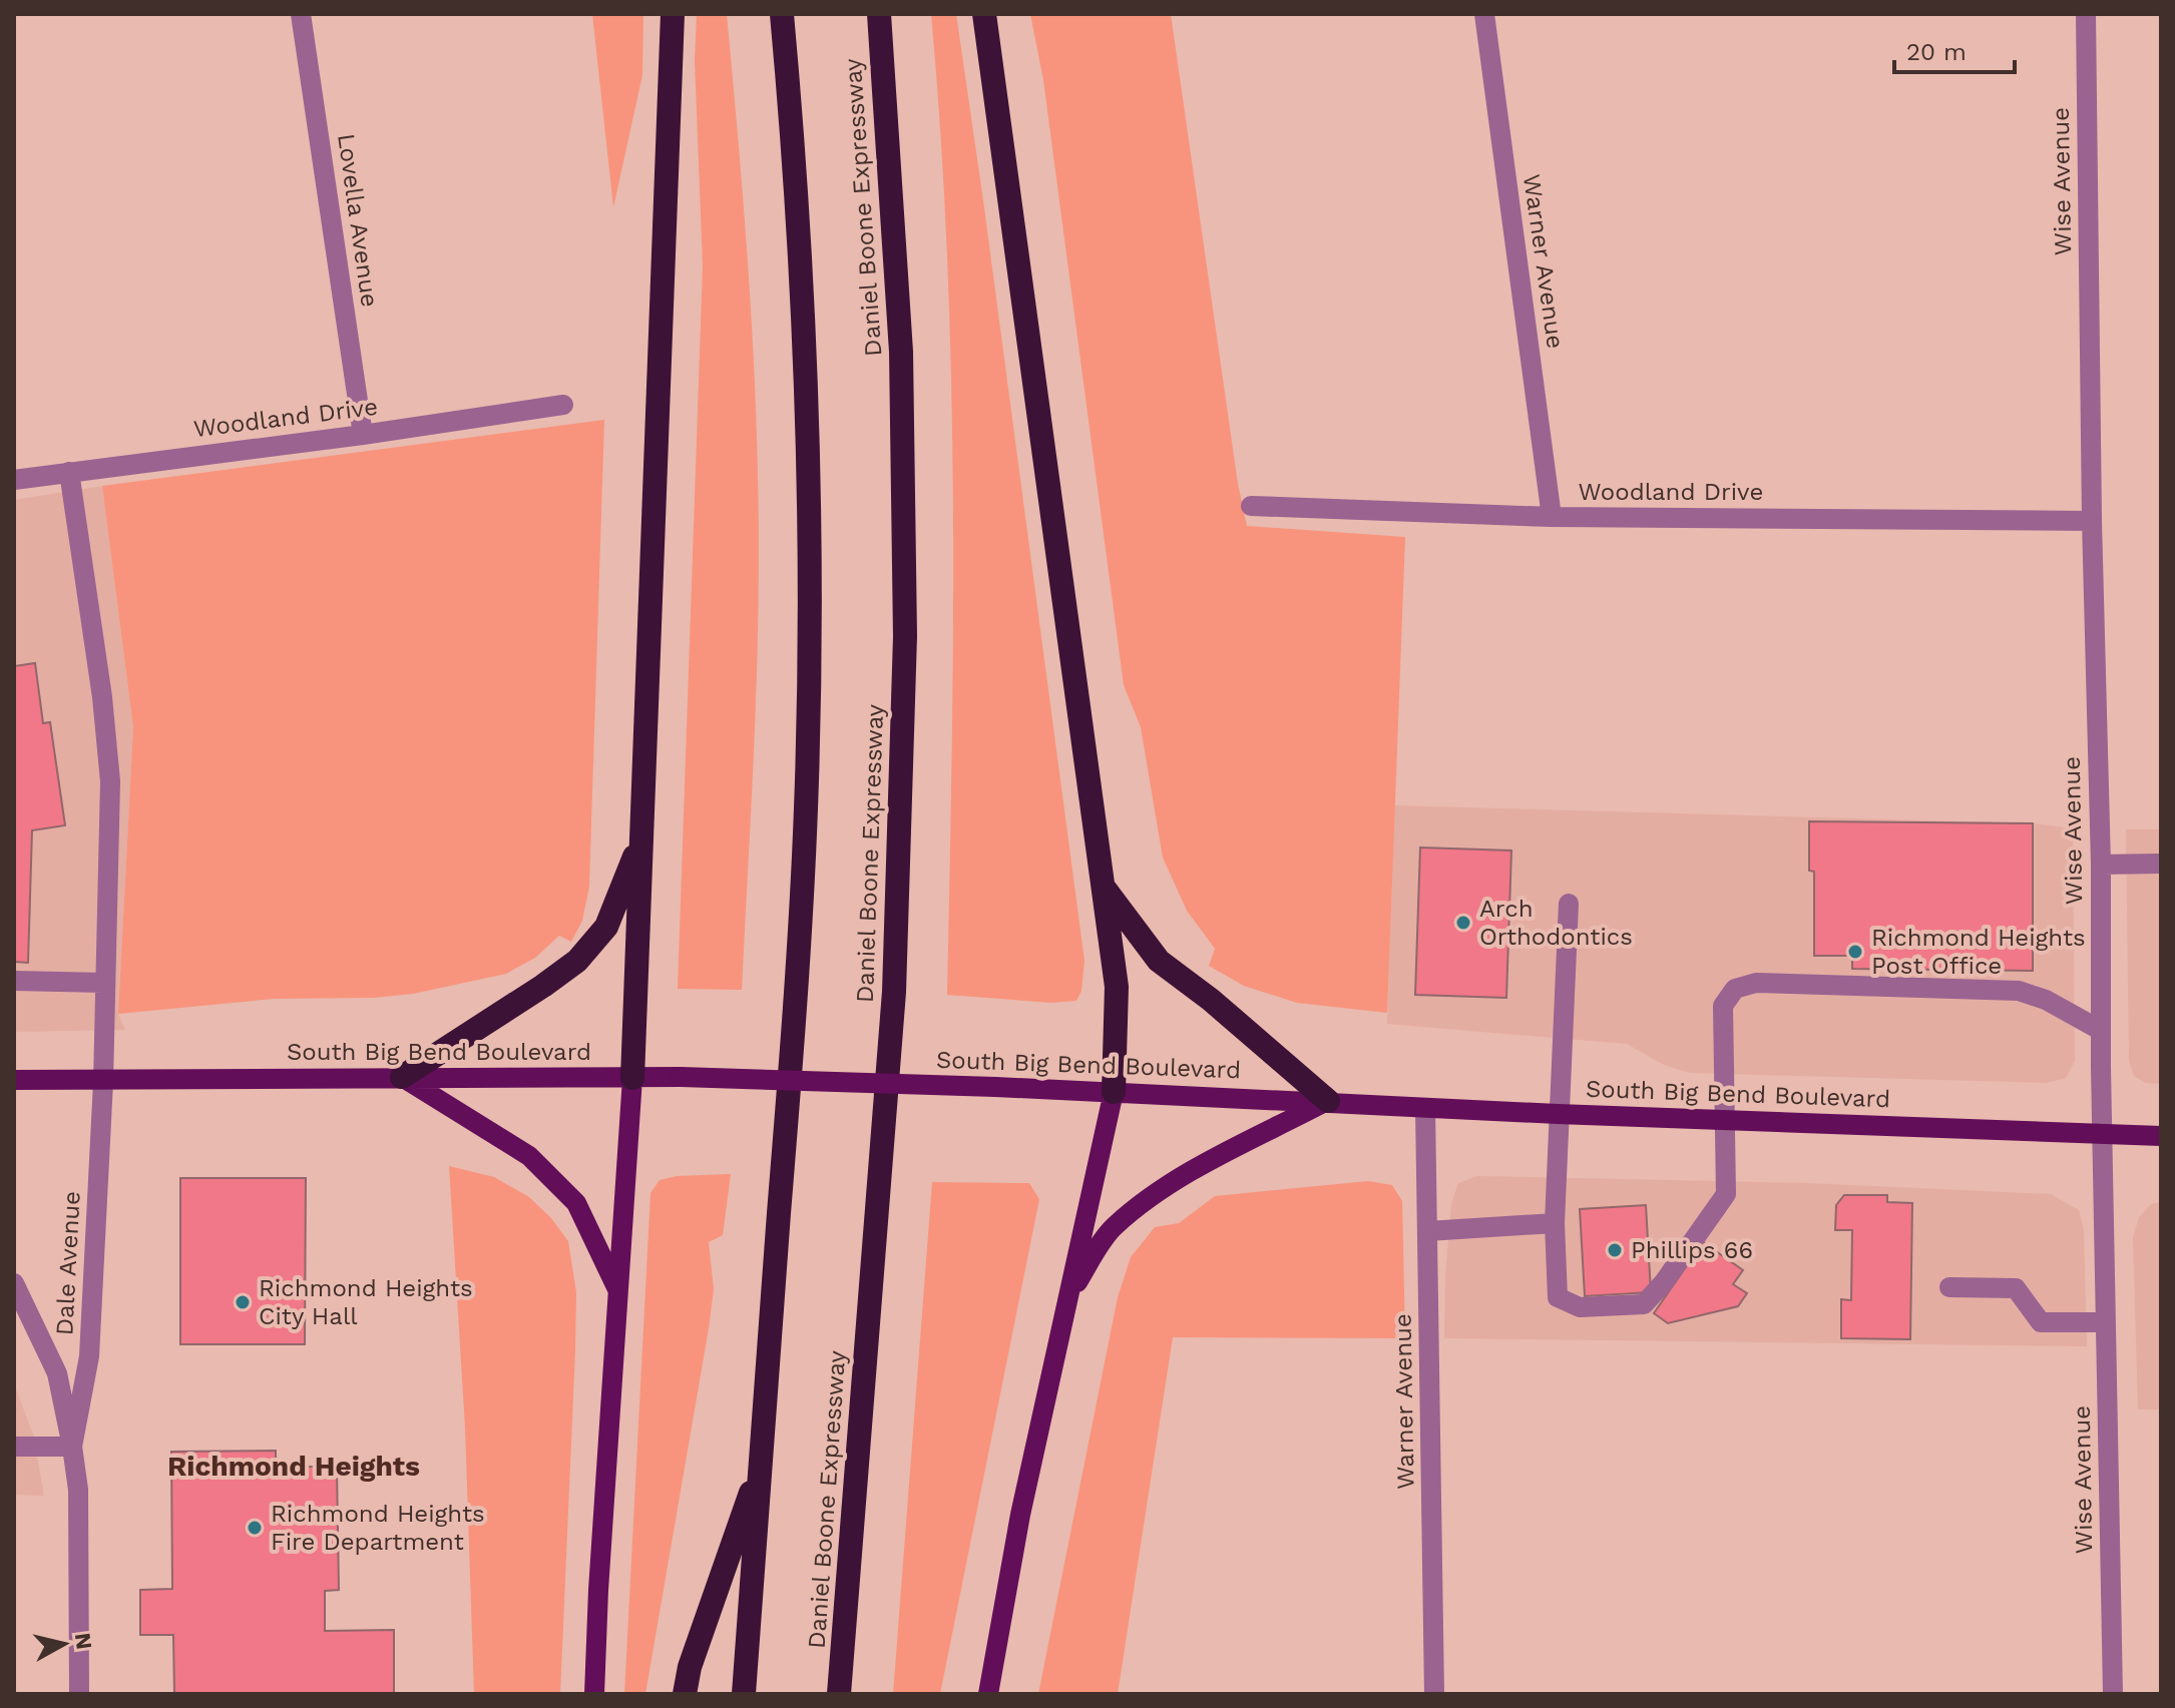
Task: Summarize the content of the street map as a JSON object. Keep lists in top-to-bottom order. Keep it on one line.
{"streets":{"highway":["Daniel Boone Expressway"],"main road":["South Big Bend Boulevard"],"street":["Wise Avenue","Lovella Avenue","Warner Avenue","Woodland Drive","Dale Avenue"]},"crossings":[["Wise Avenue","Woodland Drive"],["Wise Avenue","South Big Bend Boulevard"],["Lovella Avenue","Woodland Drive"],["Warner Avenue","Woodland Drive"],["Warner Avenue","South Big Bend Boulevard"],["Woodland Drive","Dale Avenue"],["South Big Bend Boulevard","Dale Avenue"]],"districts":["Richmond Heights"],"places":["Arch Orthodontics","Richmond Heights Post Office","Phillips 66","Richmond Heights City Hall","Richmond Heights Fire Department"],"scale_bar":"20 m","north":"right"}
